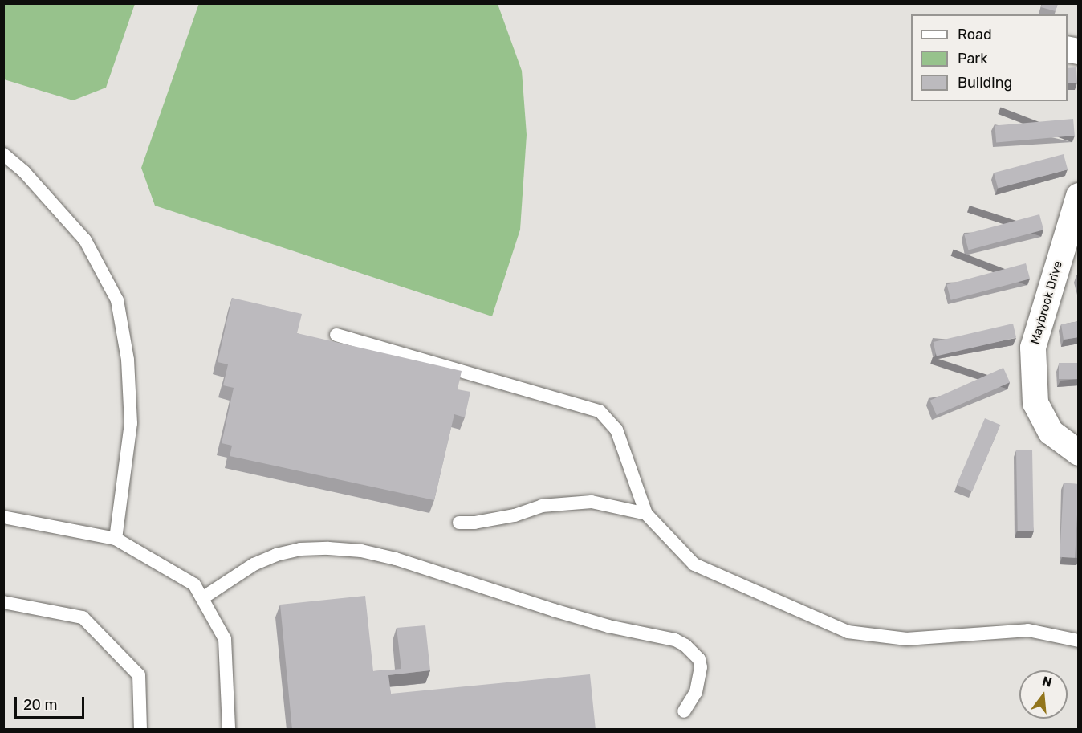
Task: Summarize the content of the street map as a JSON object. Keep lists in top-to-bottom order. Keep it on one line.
{"streets":{"street":["Maybrook Drive"]},"legend":["Road","Park","Building"],"scale_bar":"20 m","north":"top"}
